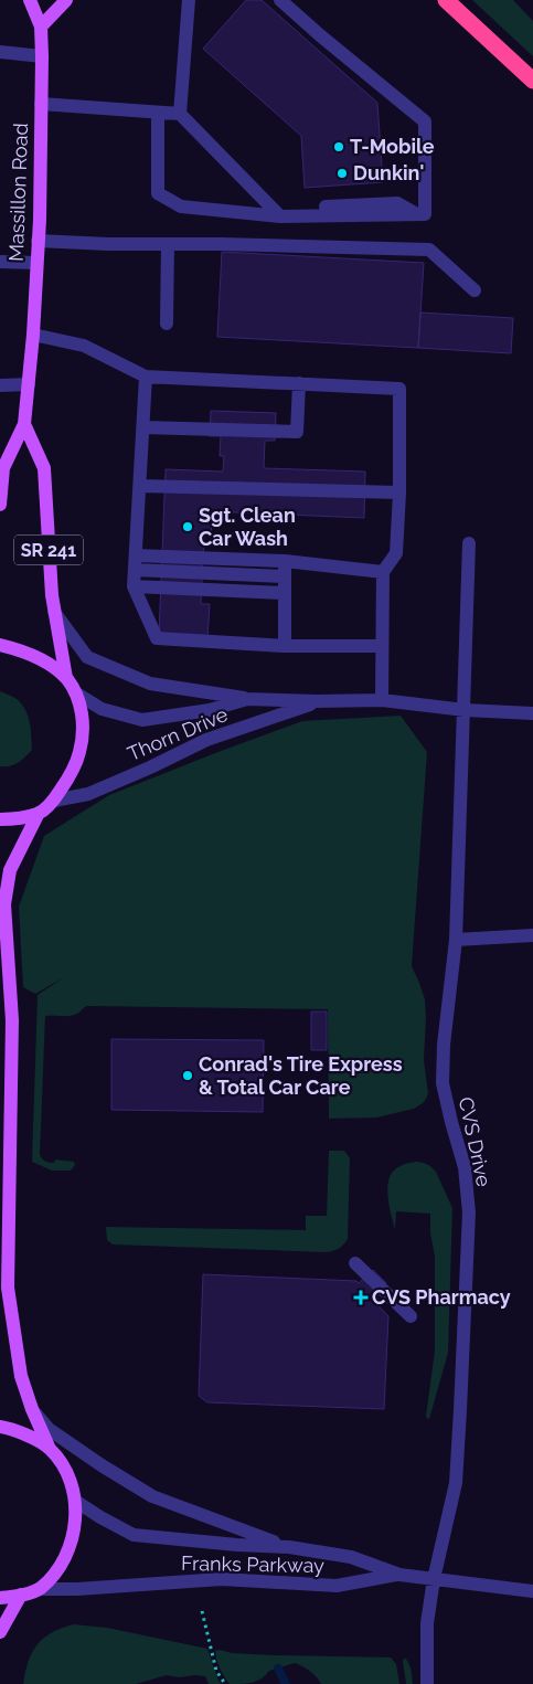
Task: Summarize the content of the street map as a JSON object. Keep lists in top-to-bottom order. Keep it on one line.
{"streets":{"main road":["Massillon Road","SR 241"],"street":["Thorn Drive","CVS Drive","Franks Parkway"]},"crossings":[["Massillon Road","SR 241"],["SR 241","Thorn Drive"],["Thorn Drive","CVS Drive"],["CVS Drive","Franks Parkway"]],"places":{"other":["T-Mobile","Dunkin'","Sgt. Clean Car Wash","Conrad's Tire Express & Total Car Care"],"health":["CVS Pharmacy"]}}
